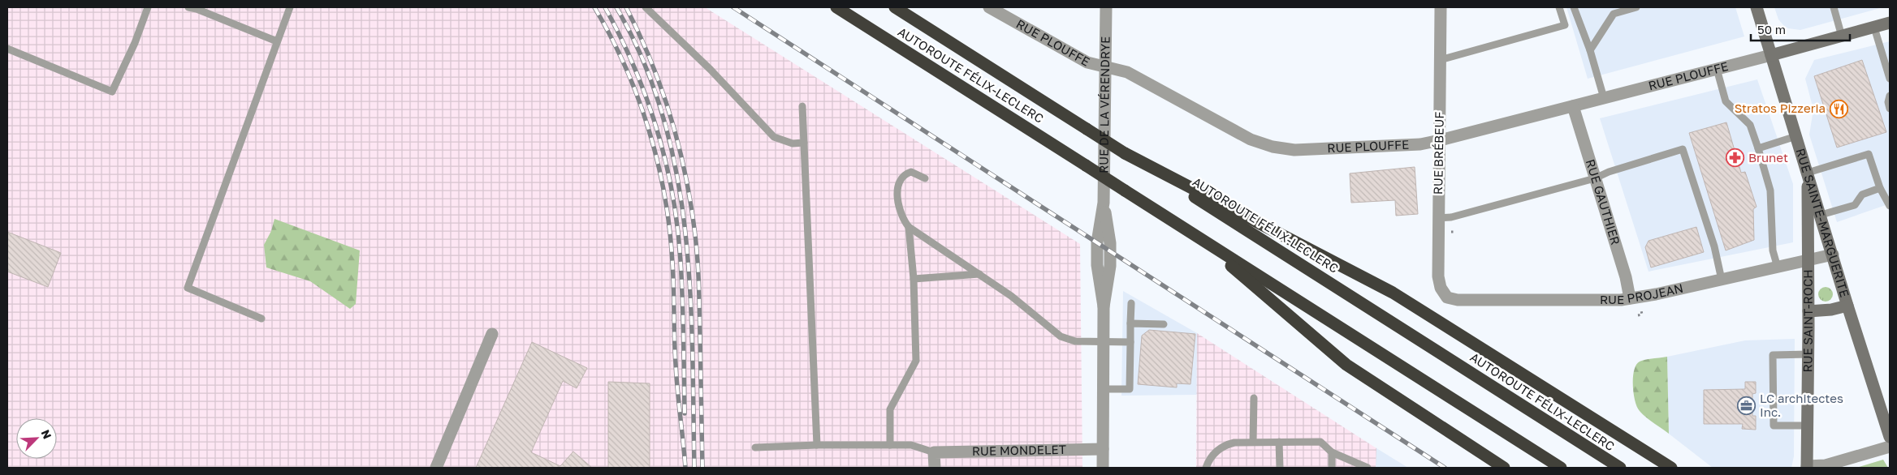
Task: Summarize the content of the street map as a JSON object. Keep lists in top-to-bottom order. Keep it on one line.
{"streets":{"highway":["AUTOROUTE FÉLIX-LECLERC"],"street":["RUE PLOUFFE","RUE DE LA VÉRENDRYE","RUE BRÉBEUF","RUE GAUTHIER","RUE SAINTE-MARGUERITE","RUE PROJEAN","RUE SAINT-ROCH","RUE MONDELET"]},"crossings":[["RUE PLOUFFE","RUE DE LA VÉRENDRYE"],["RUE PLOUFFE","RUE BRÉBEUF"],["RUE PLOUFFE","RUE GAUTHIER"],["RUE PLOUFFE","RUE SAINTE-MARGUERITE"],["RUE DE LA VÉRENDRYE","RUE MONDELET"],["RUE BRÉBEUF","RUE PROJEAN"],["RUE GAUTHIER","RUE PROJEAN"],["RUE SAINTE-MARGUERITE","RUE PROJEAN"],["RUE SAINTE-MARGUERITE","RUE SAINT-ROCH"],["RUE PROJEAN","RUE SAINT-ROCH"]],"places":{"restaurant":["Stratos Pizzeria"],"pharmacy":["Brunet"],"office":["LC architectes Inc."]},"scale_bar":"50 m","north":"top right"}
